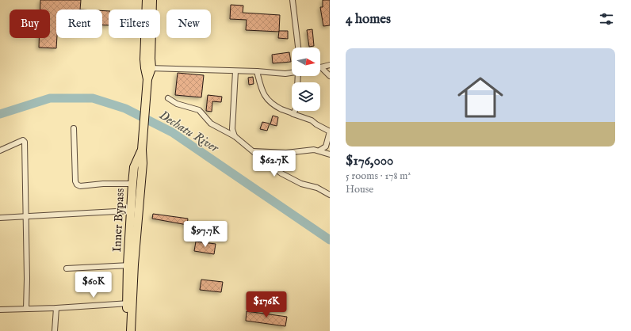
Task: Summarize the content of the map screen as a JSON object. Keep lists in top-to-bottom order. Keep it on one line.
{"streets":{"main road":["Inner Bypass"]},"water":["Dechatu River"],"north":"right","page":{"heading":"4 homes","chip":["Buy","Rent","Filters","New"],"list":[{"name":"$176,000","note":"5 rooms · 178 m² · House"}],"price":["$62.7K","$97.7K","$60K","$176K"]}}
